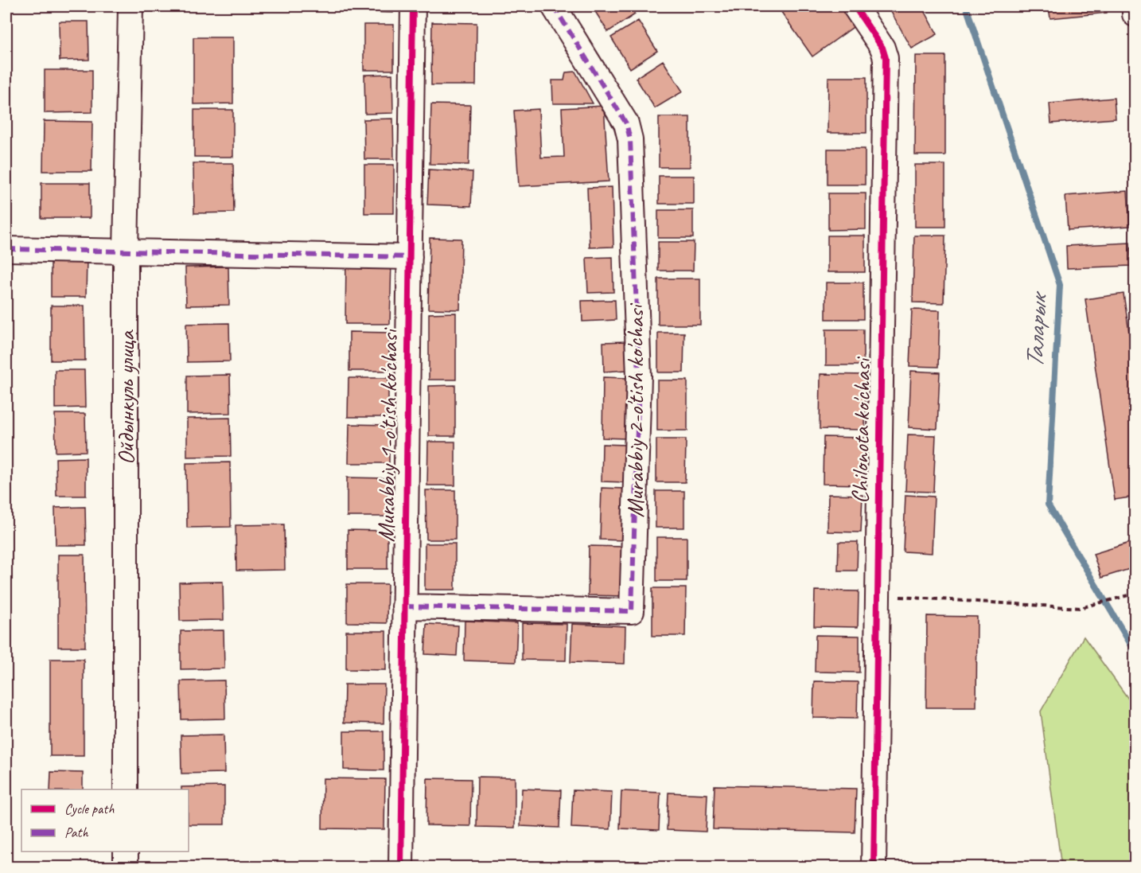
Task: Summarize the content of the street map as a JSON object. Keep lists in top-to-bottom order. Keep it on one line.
{"streets":{"street":["Ойдынкуль улица","Murabbiy 2-o'tish ko'chasi","Chilonota ko'chasi","Murabbiy 1-o'tish ko'chasi"]},"crossings":[["Murabbiy 2-o'tish ko'chasi","Murabbiy 1-o'tish ko'chasi"]],"water":["Таларык"],"legend":["Cycle path","Path"]}
